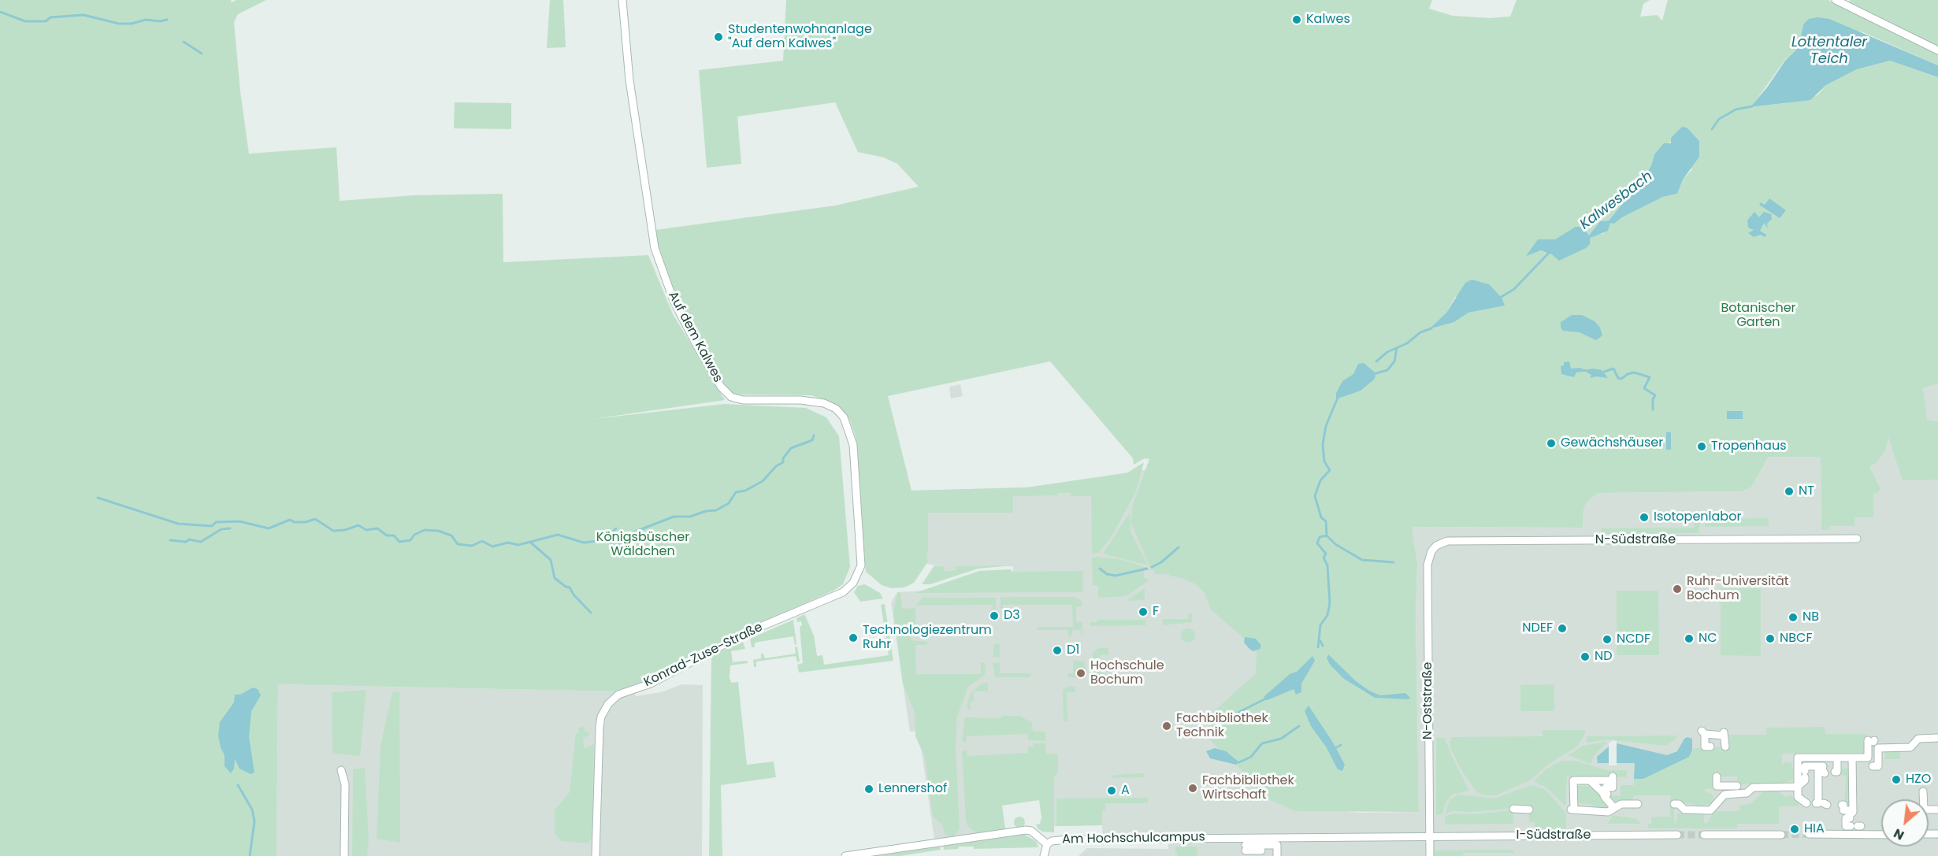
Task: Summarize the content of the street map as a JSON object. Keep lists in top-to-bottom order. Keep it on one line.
{"streets":{"street":["Auf dem Kalwes","N-Südstraße","Konrad-Zuse-Straße","N-Oststraße","I-Südstraße","Am Hochschulcampus"]},"crossings":[["Auf dem Kalwes","Konrad-Zuse-Straße"],["N-Südstraße","N-Oststraße"],["N-Oststraße","I-Südstraße"],["N-Oststraße","Am Hochschulcampus"],["I-Südstraße","Am Hochschulcampus"]],"water":["Lottentaler Teich","Kalwesbach"],"parks":["Botanischer Garten","Königsbüscher Wäldchen"],"places":["Kalwes","Studentenwohnanlage \"Auf dem Kalwes\"","Gewächshäuser","Tropenhaus","NT","Isotopenlabor","Ruhr-Universität Bochum","F","D3","NB","NDEF","Technologiezentrum Ruhr","NC","NBCF","NCDF","D1","ND","Hochschule Bochum","Fachbibliothek Technik","HZO","Fachbibliothek Wirtschaft","Lennershof","A","HIA"],"north":"bottom left"}
